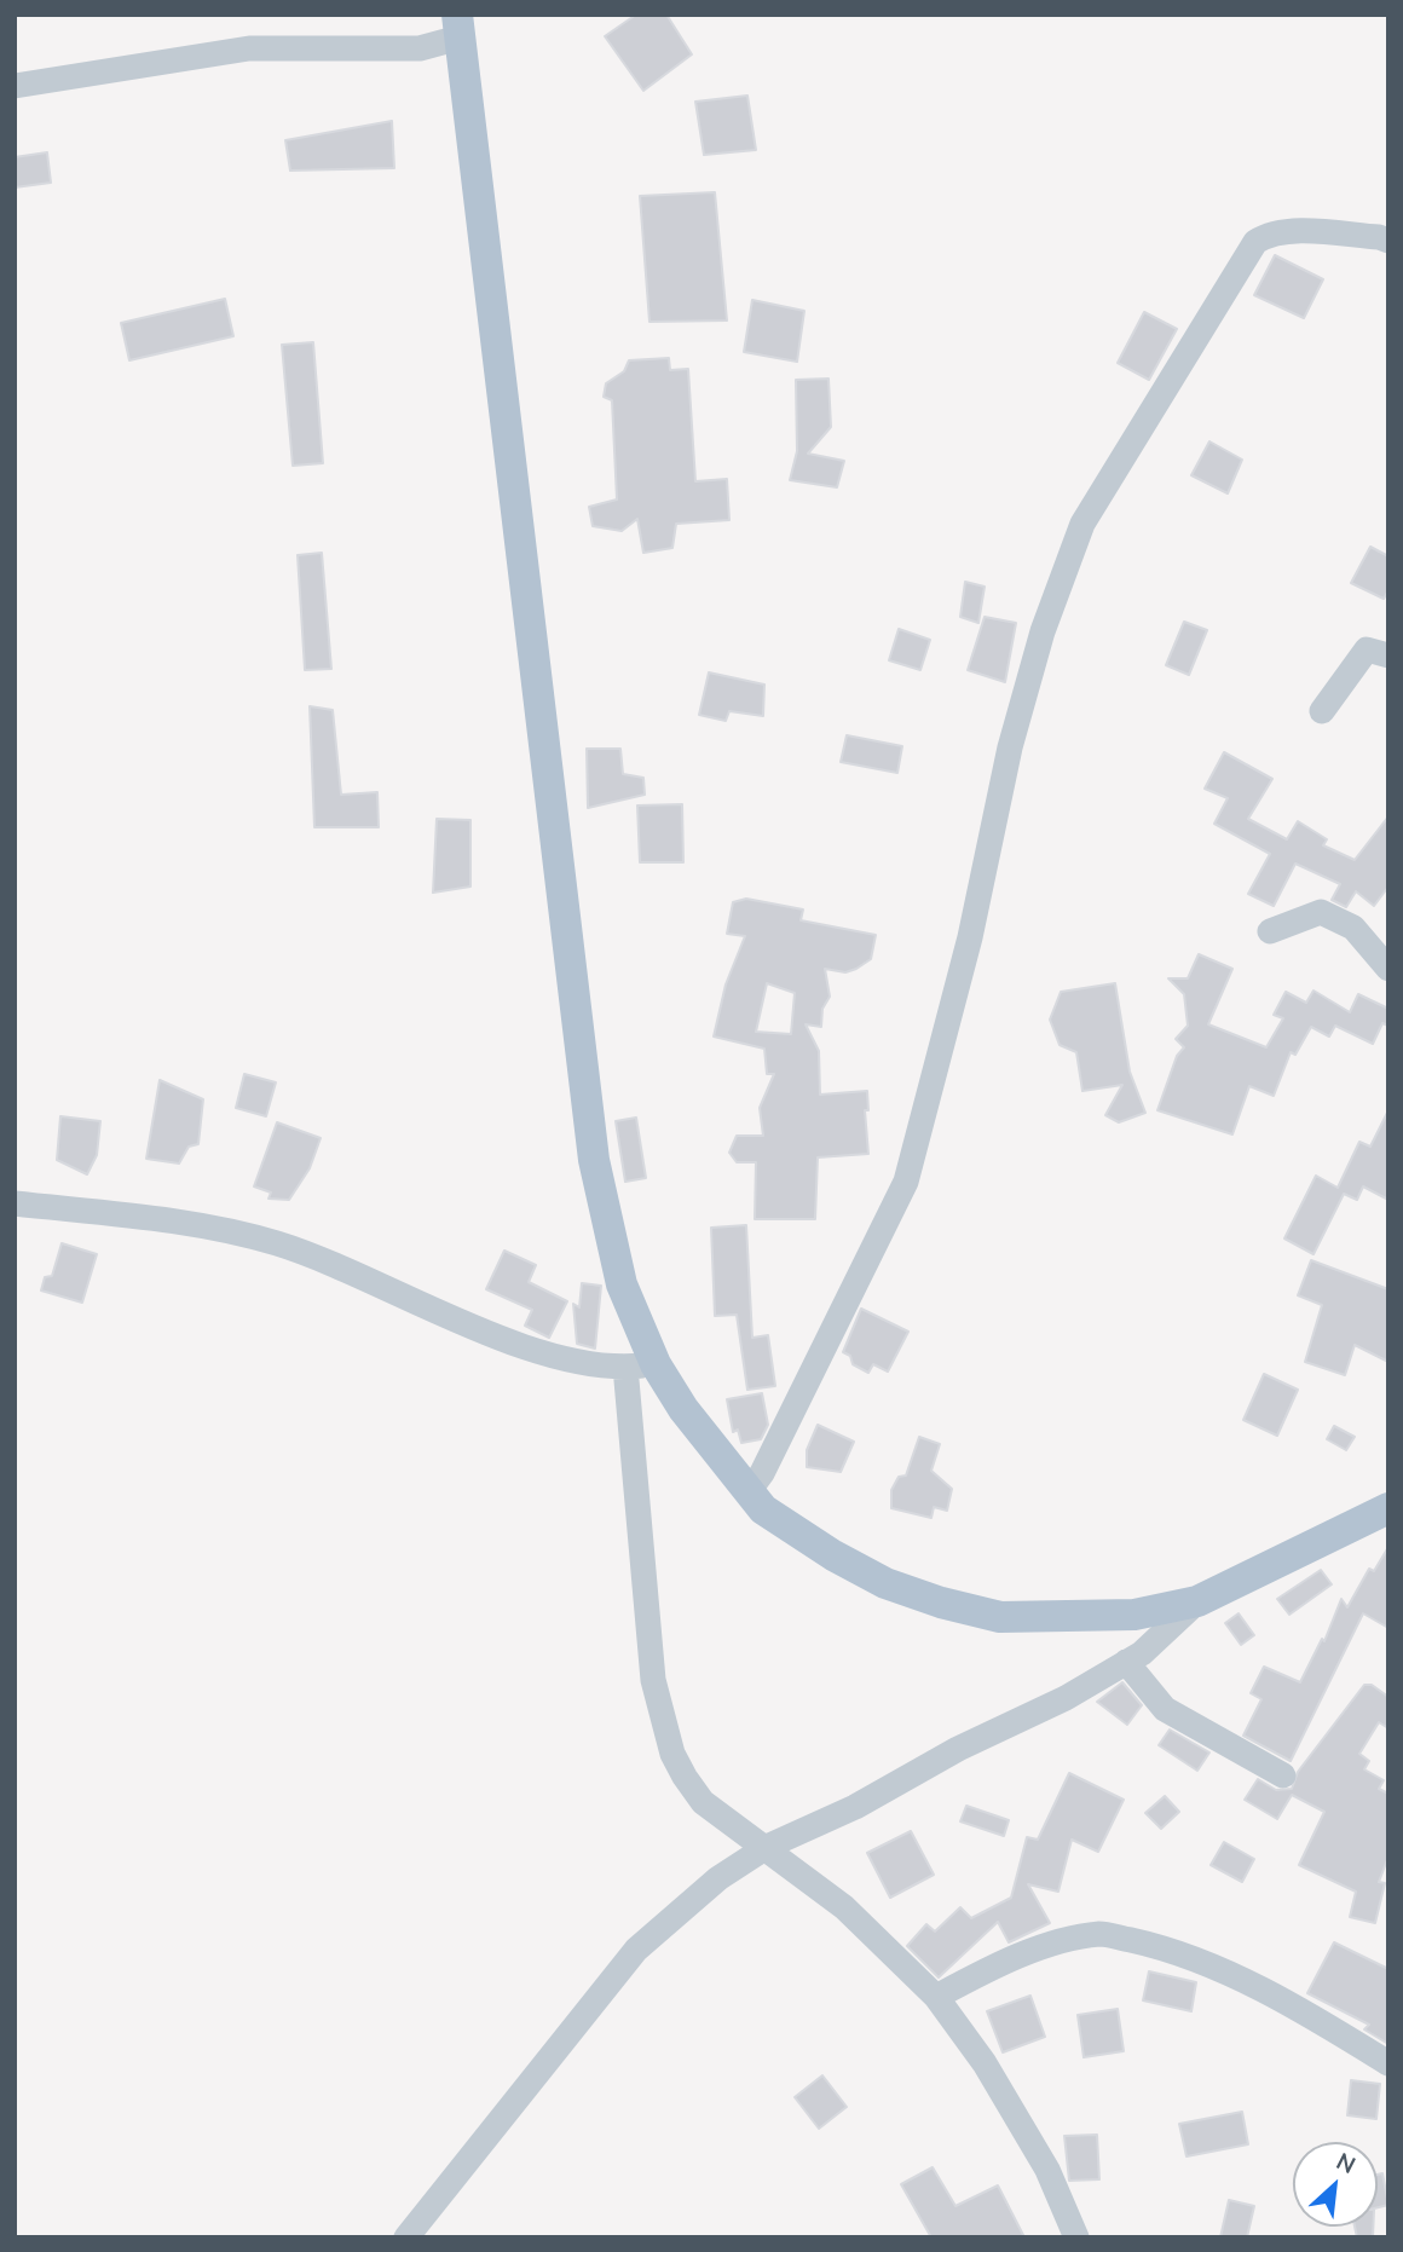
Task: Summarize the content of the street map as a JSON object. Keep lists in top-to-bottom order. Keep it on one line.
{"north":"top right"}
